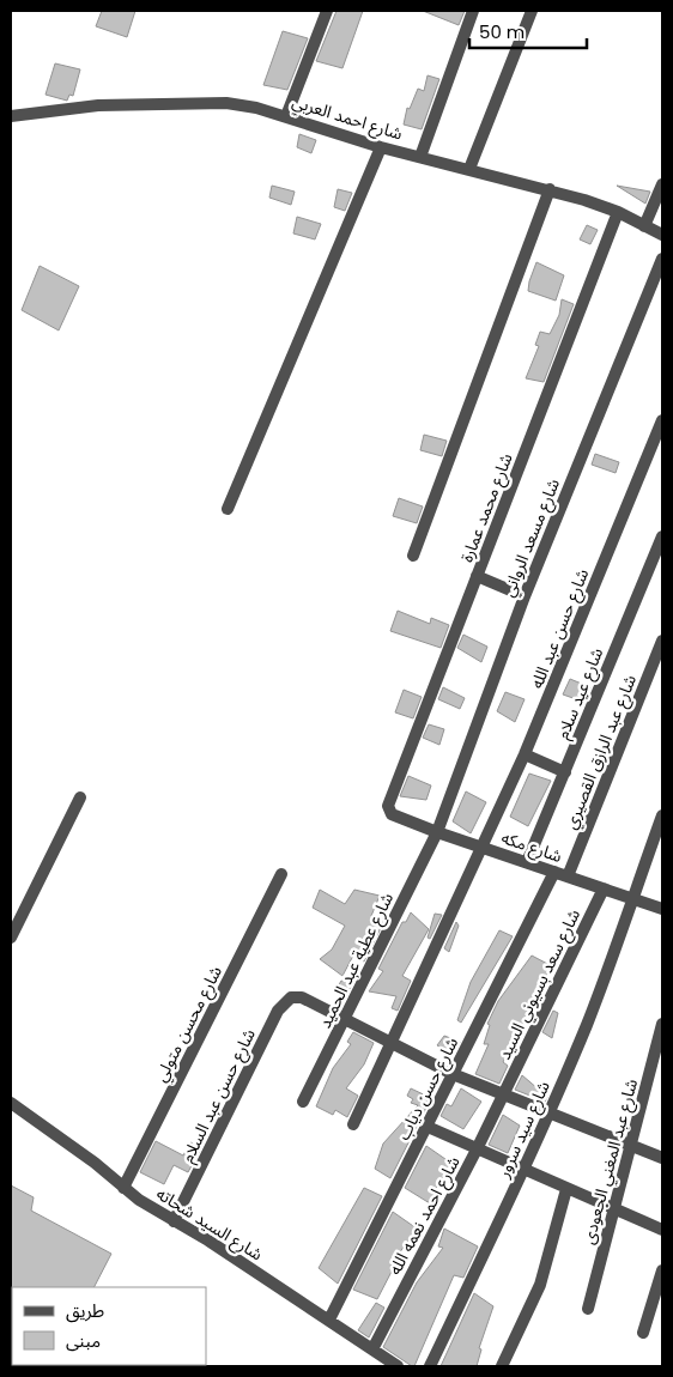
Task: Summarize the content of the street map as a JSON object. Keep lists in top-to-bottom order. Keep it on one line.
{"streets":{"street":["شارع احمد العربي","شارع محمد عمارة","شارع مسعد الرواني","شارع حسن عبد الله","شارع عيد سلام","شارع عبد الرازق القصيري","شارع مكه","شارع عطية عبد الحميد","شارع سعد بسيوني السيد","شارع محسن متولي","شارع حسن دياب","شارع حسن عبد السلام","شارع سيد سرور","شارع عبد المغني الجعودى","شارع احمد نعمه الله","شارع السيد شحاته"]},"crossings":[["شارع احمد العربي","شارع محمد عمارة"],["شارع محمد عمارة","شارع مكه"],["شارع مسعد الرواني","شارع مكه"],["شارع مسعد الرواني","شارع عطية عبد الحميد"],["شارع حسن عبد الله","شارع مكه"],["شارع عيد سلام","شارع مكه"],["شارع عبد الرازق القصيري","شارع مكه"],["شارع مكه","شارع عطية عبد الحميد"],["شارع مكه","شارع سعد بسيوني السيد"],["شارع مكه","شارع حسن دياب"],["شارع مكه","شارع سيد سرور"],["شارع عطية عبد الحميد","شارع حسن عبد السلام"],["شارع سعد بسيوني السيد","شارع احمد نعمه الله"],["شارع محسن متولي","شارع السيد شحاته"],["شارع حسن دياب","شارع السيد شحاته"],["شارع حسن عبد السلام","شارع السيد شحاته"],["شارع احمد نعمه الله","شارع السيد شحاته"]],"legend":["طريق","مبنى"],"scale_bar":"50 m"}
